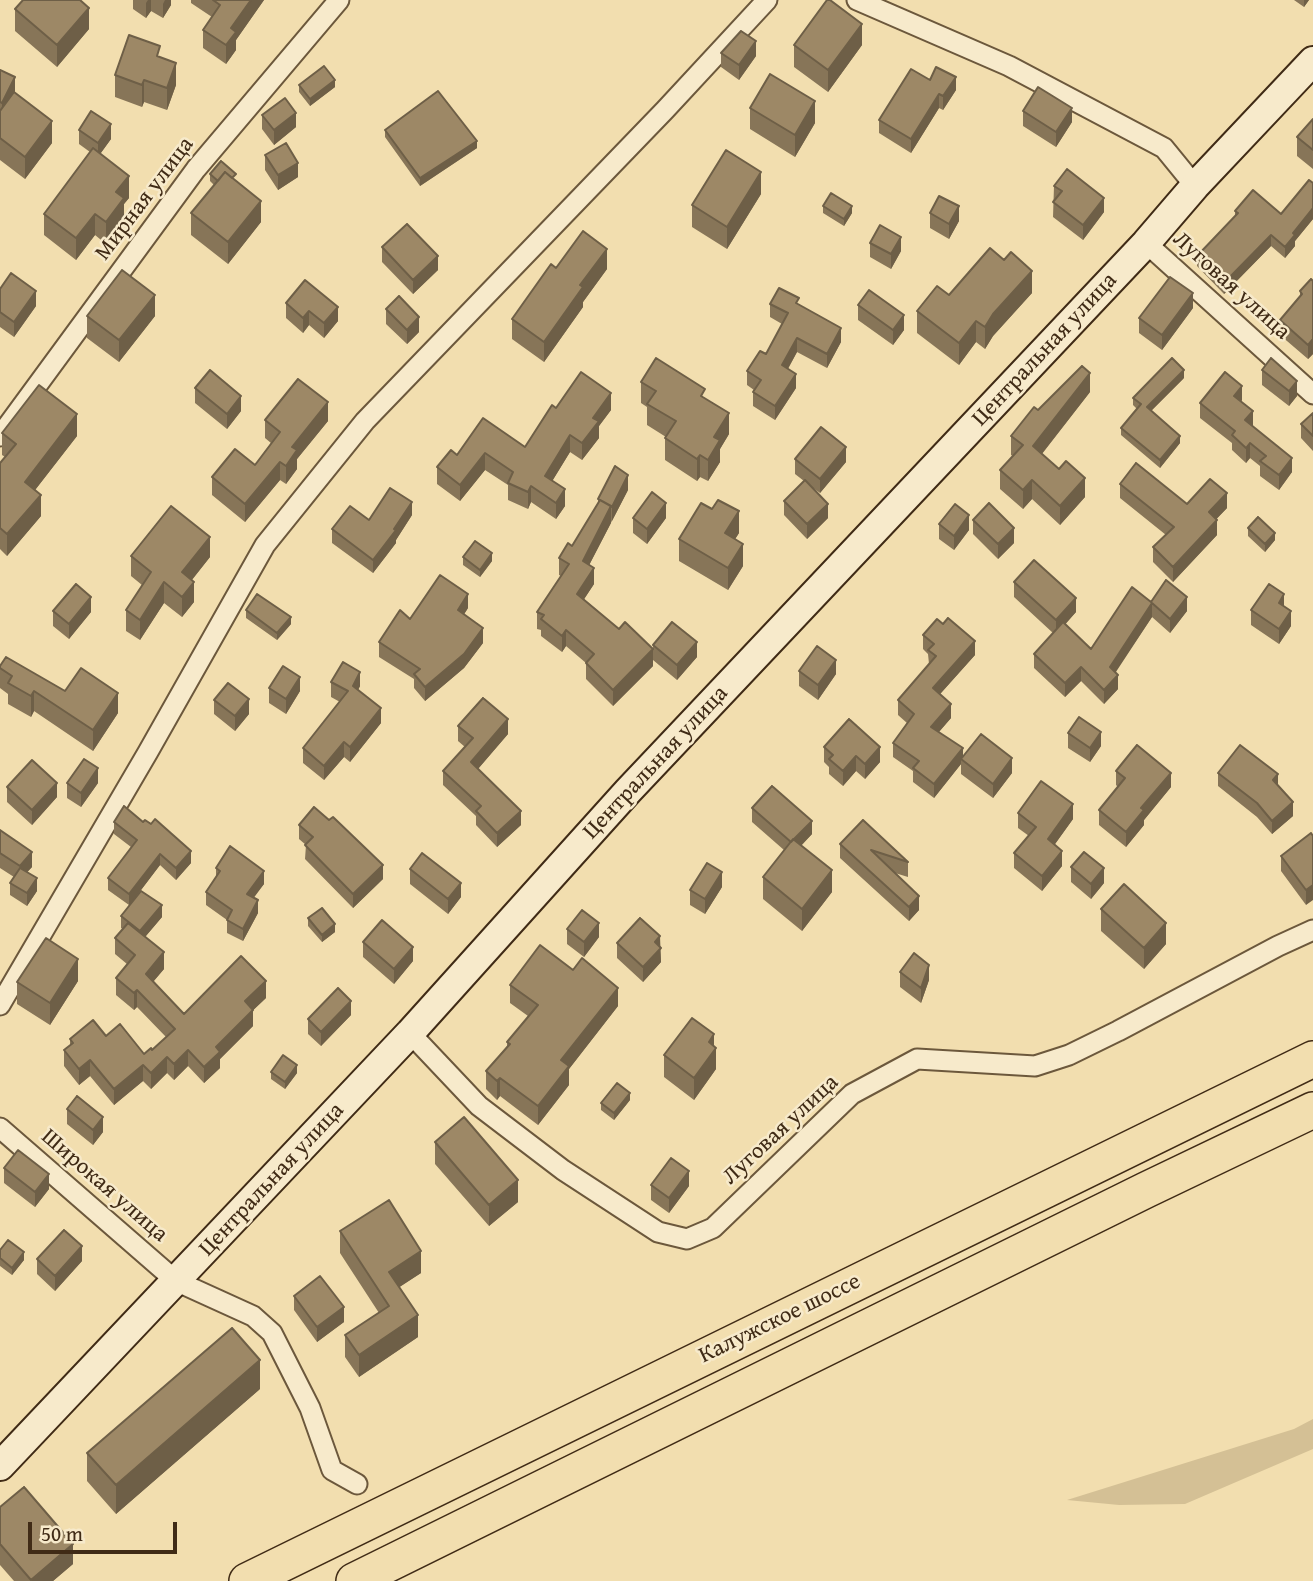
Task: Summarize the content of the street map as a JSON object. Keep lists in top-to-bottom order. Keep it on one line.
{"streets":{"highway":["Калужское шоссе"],"street":["Мирная улица","Луговая улица","Центральная улица","Широкая улица"]},"crossings":[["Луговая улица","Центральная улица"],["Центральная улица","Широкая улица"]],"scale_bar":"50 m"}
